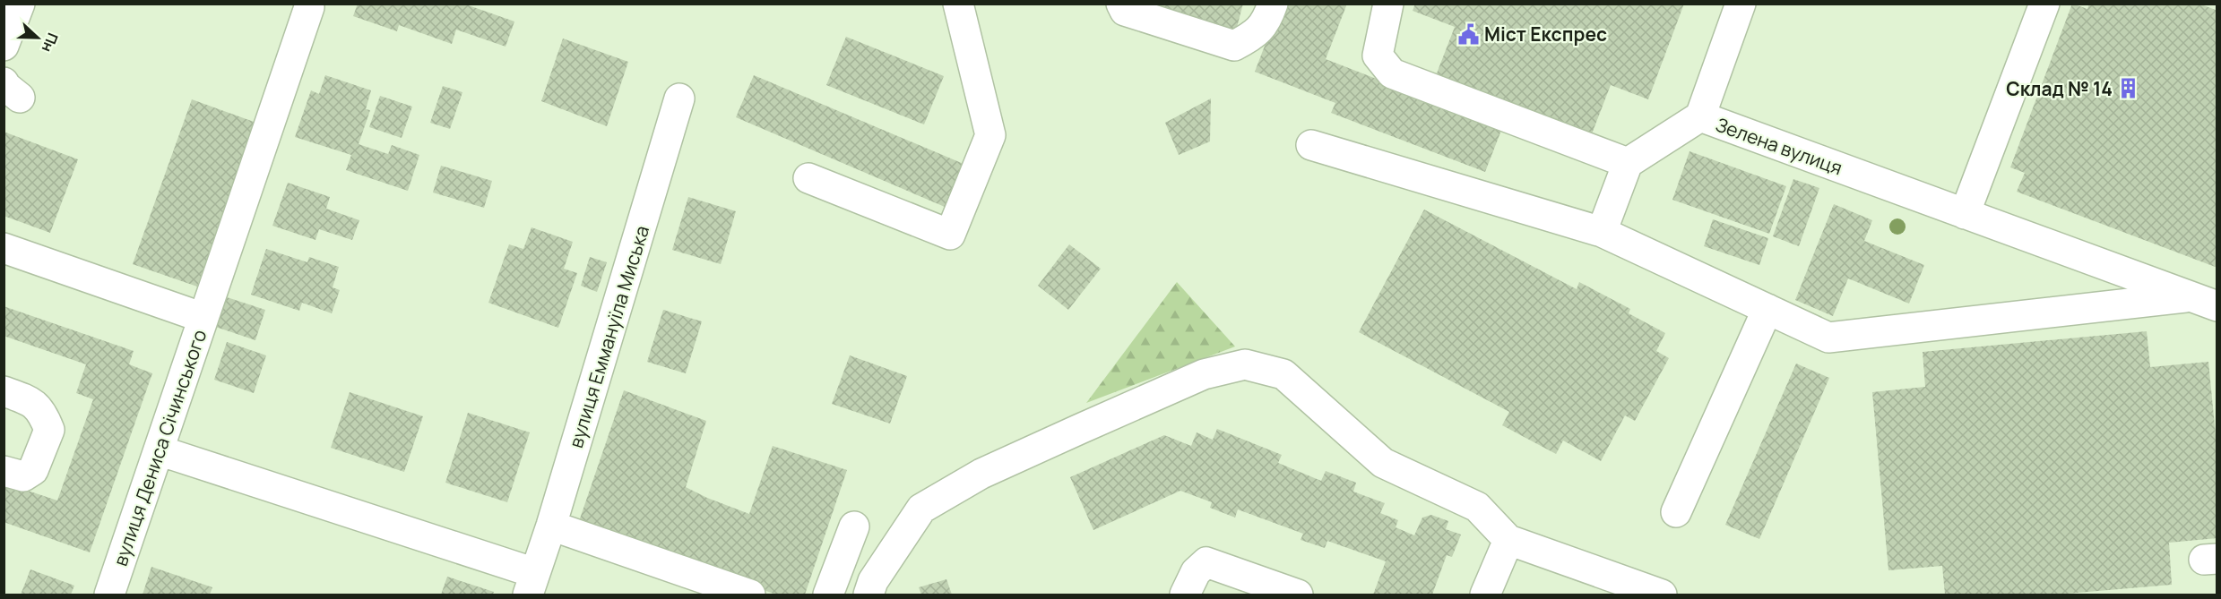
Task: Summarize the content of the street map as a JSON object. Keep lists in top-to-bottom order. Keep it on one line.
{"streets":{"street":["Зелена вулиця","вулиця Еммануїла Миська","вулиця Дениса Січинського"]},"crossings":[["вулиця Еммануїла Миська","вулиця Дениса Січинського"]],"places":{"public building":["Міст Експрес"],"building":["Склад № 14"]},"north":"right"}
